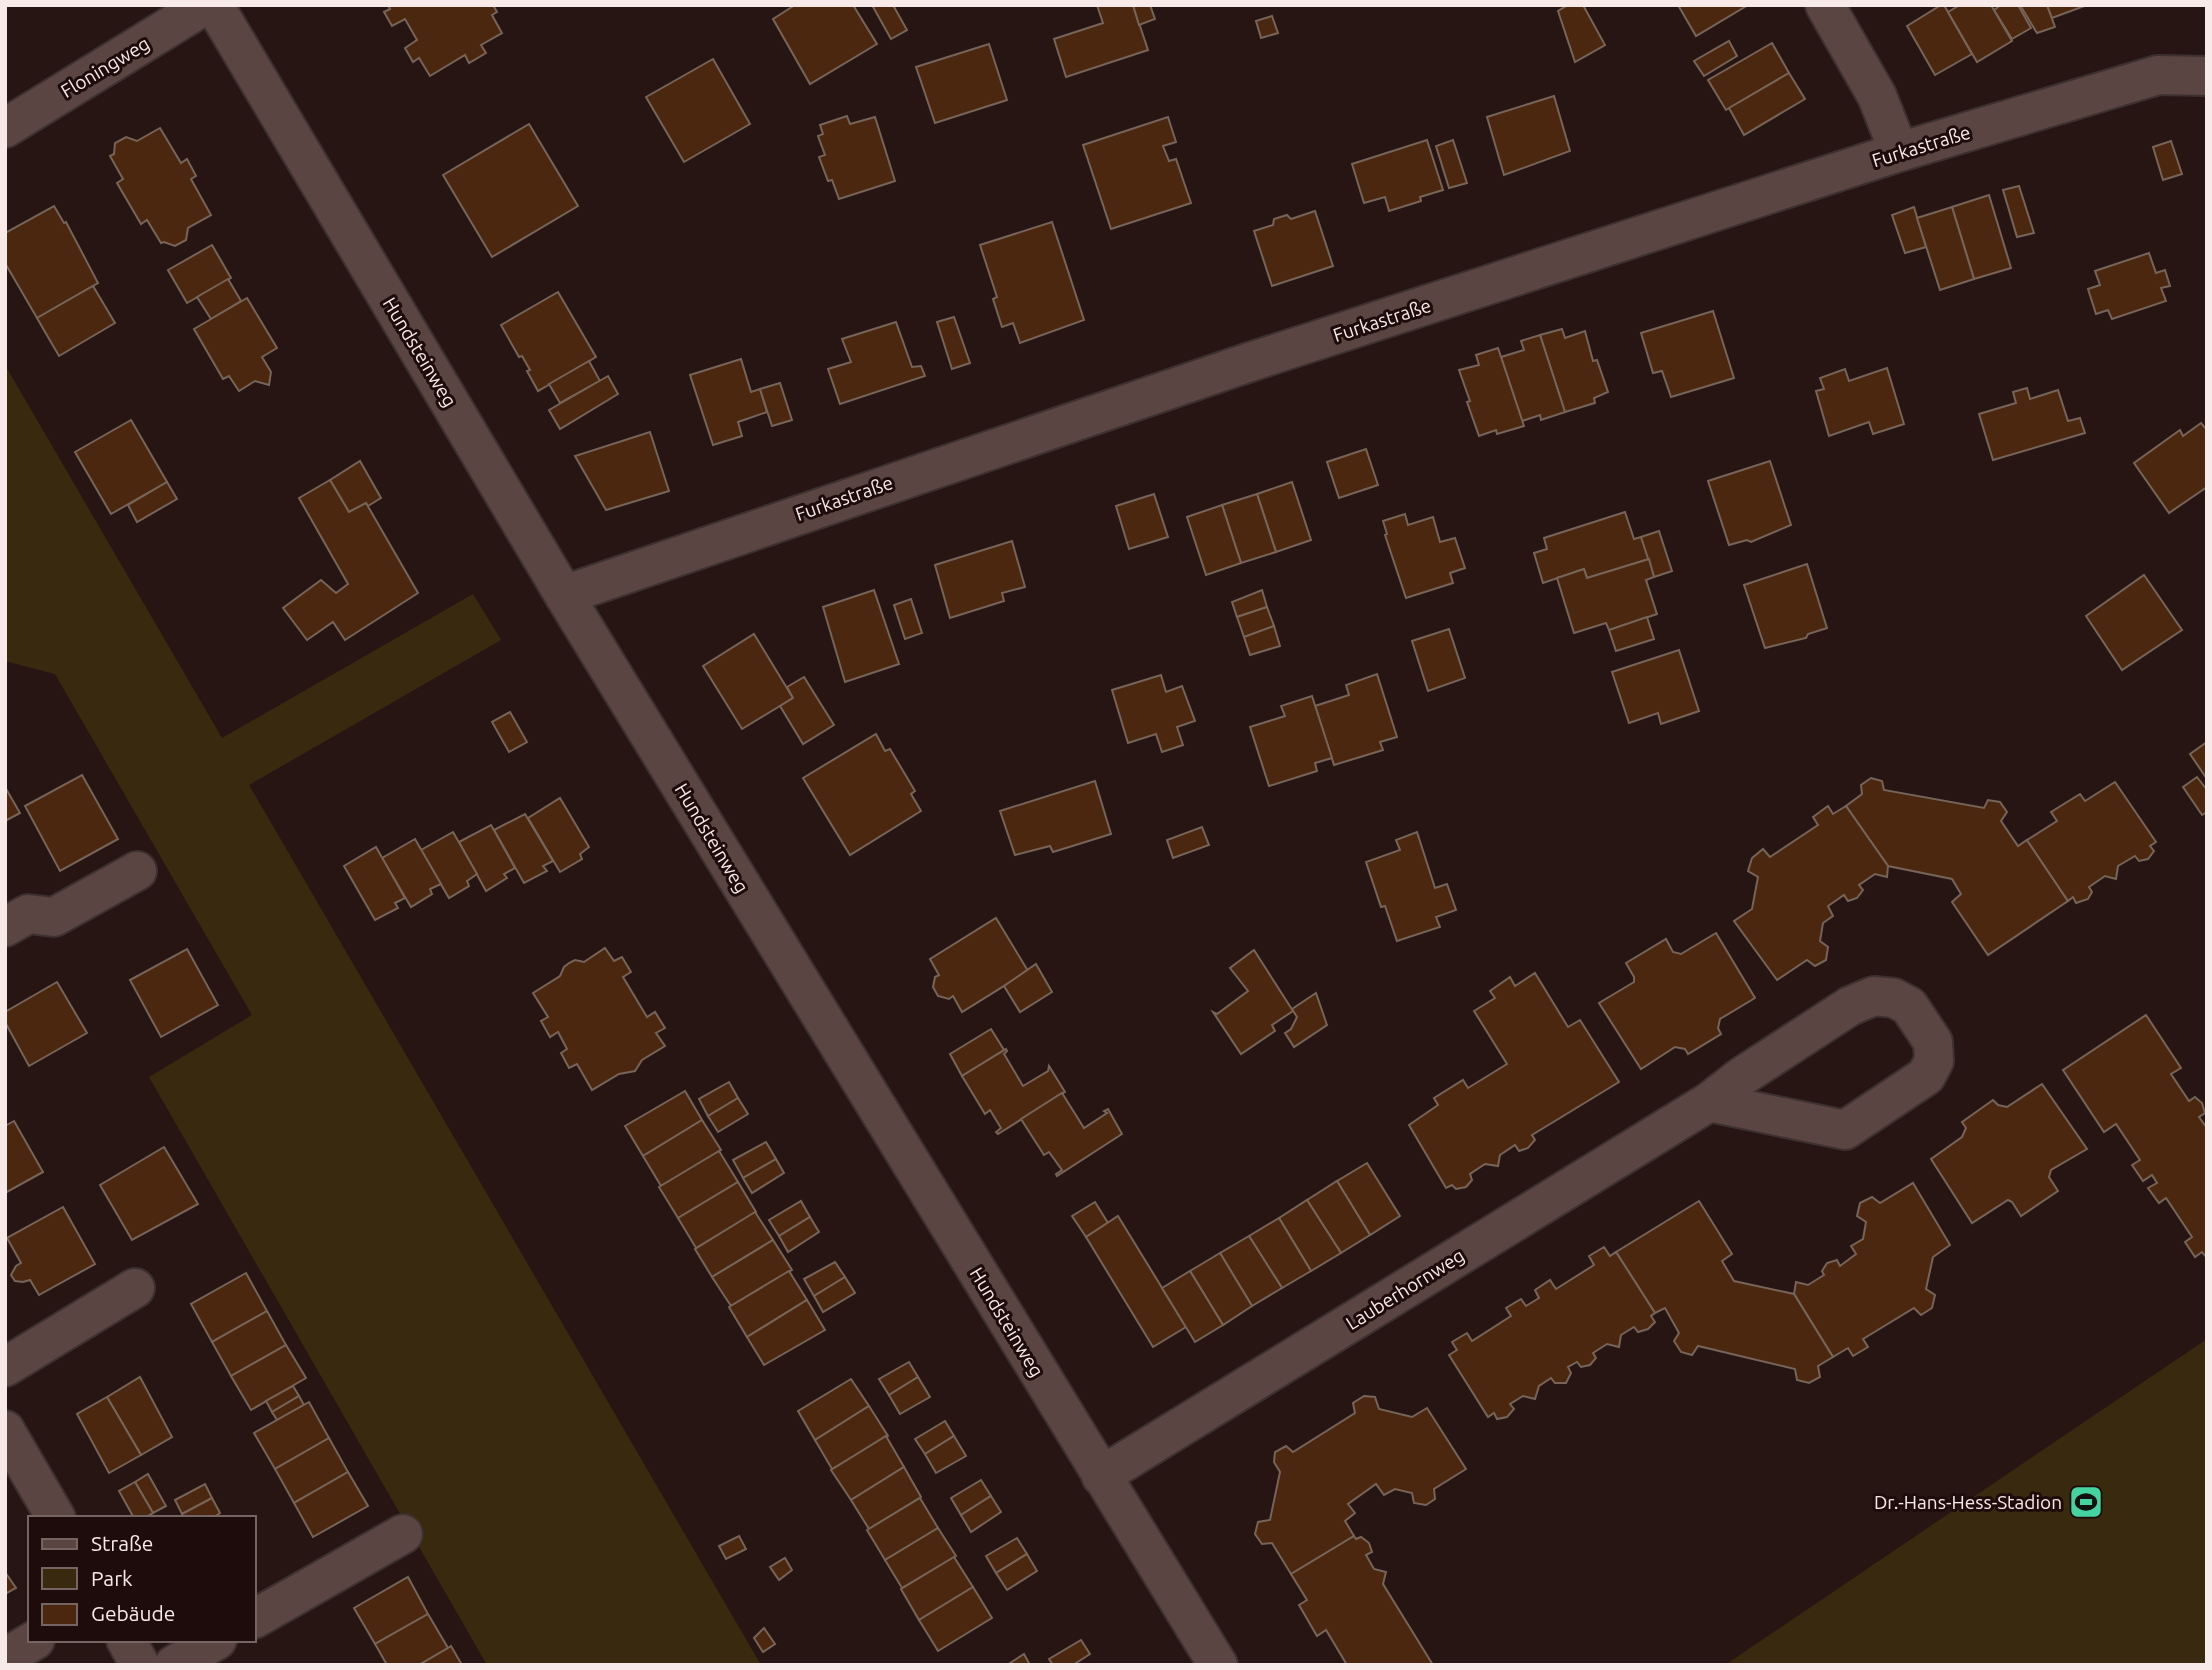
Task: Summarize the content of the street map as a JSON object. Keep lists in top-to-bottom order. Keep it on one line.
{"streets":{"street":["Floningweg","Furkastraße","Hundsteinweg","Lauberhornweg"]},"crossings":[["Furkastraße","Hundsteinweg"],["Hundsteinweg","Lauberhornweg"]],"places":{"sports":["Dr.-Hans-Hess-Stadion"]},"legend":["Straße","Park","Gebäude"]}
